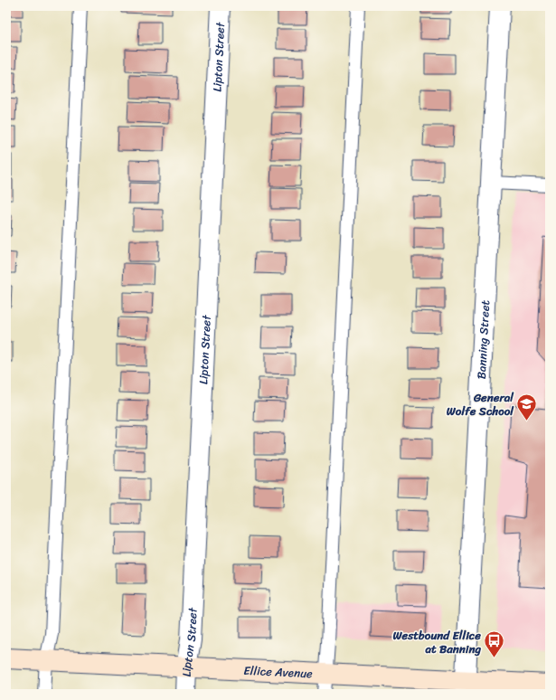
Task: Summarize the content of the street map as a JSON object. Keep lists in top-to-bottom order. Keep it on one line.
{"streets":{"main road":["Ellice Avenue"],"street":["Lipton Street","Banning Street"]},"crossings":[["Lipton Street","Ellice Avenue"],["Banning Street","Ellice Avenue"]],"places":{"school or university":["General Wolfe School"],"bus stop":["Westbound Ellice at Banning"]}}
